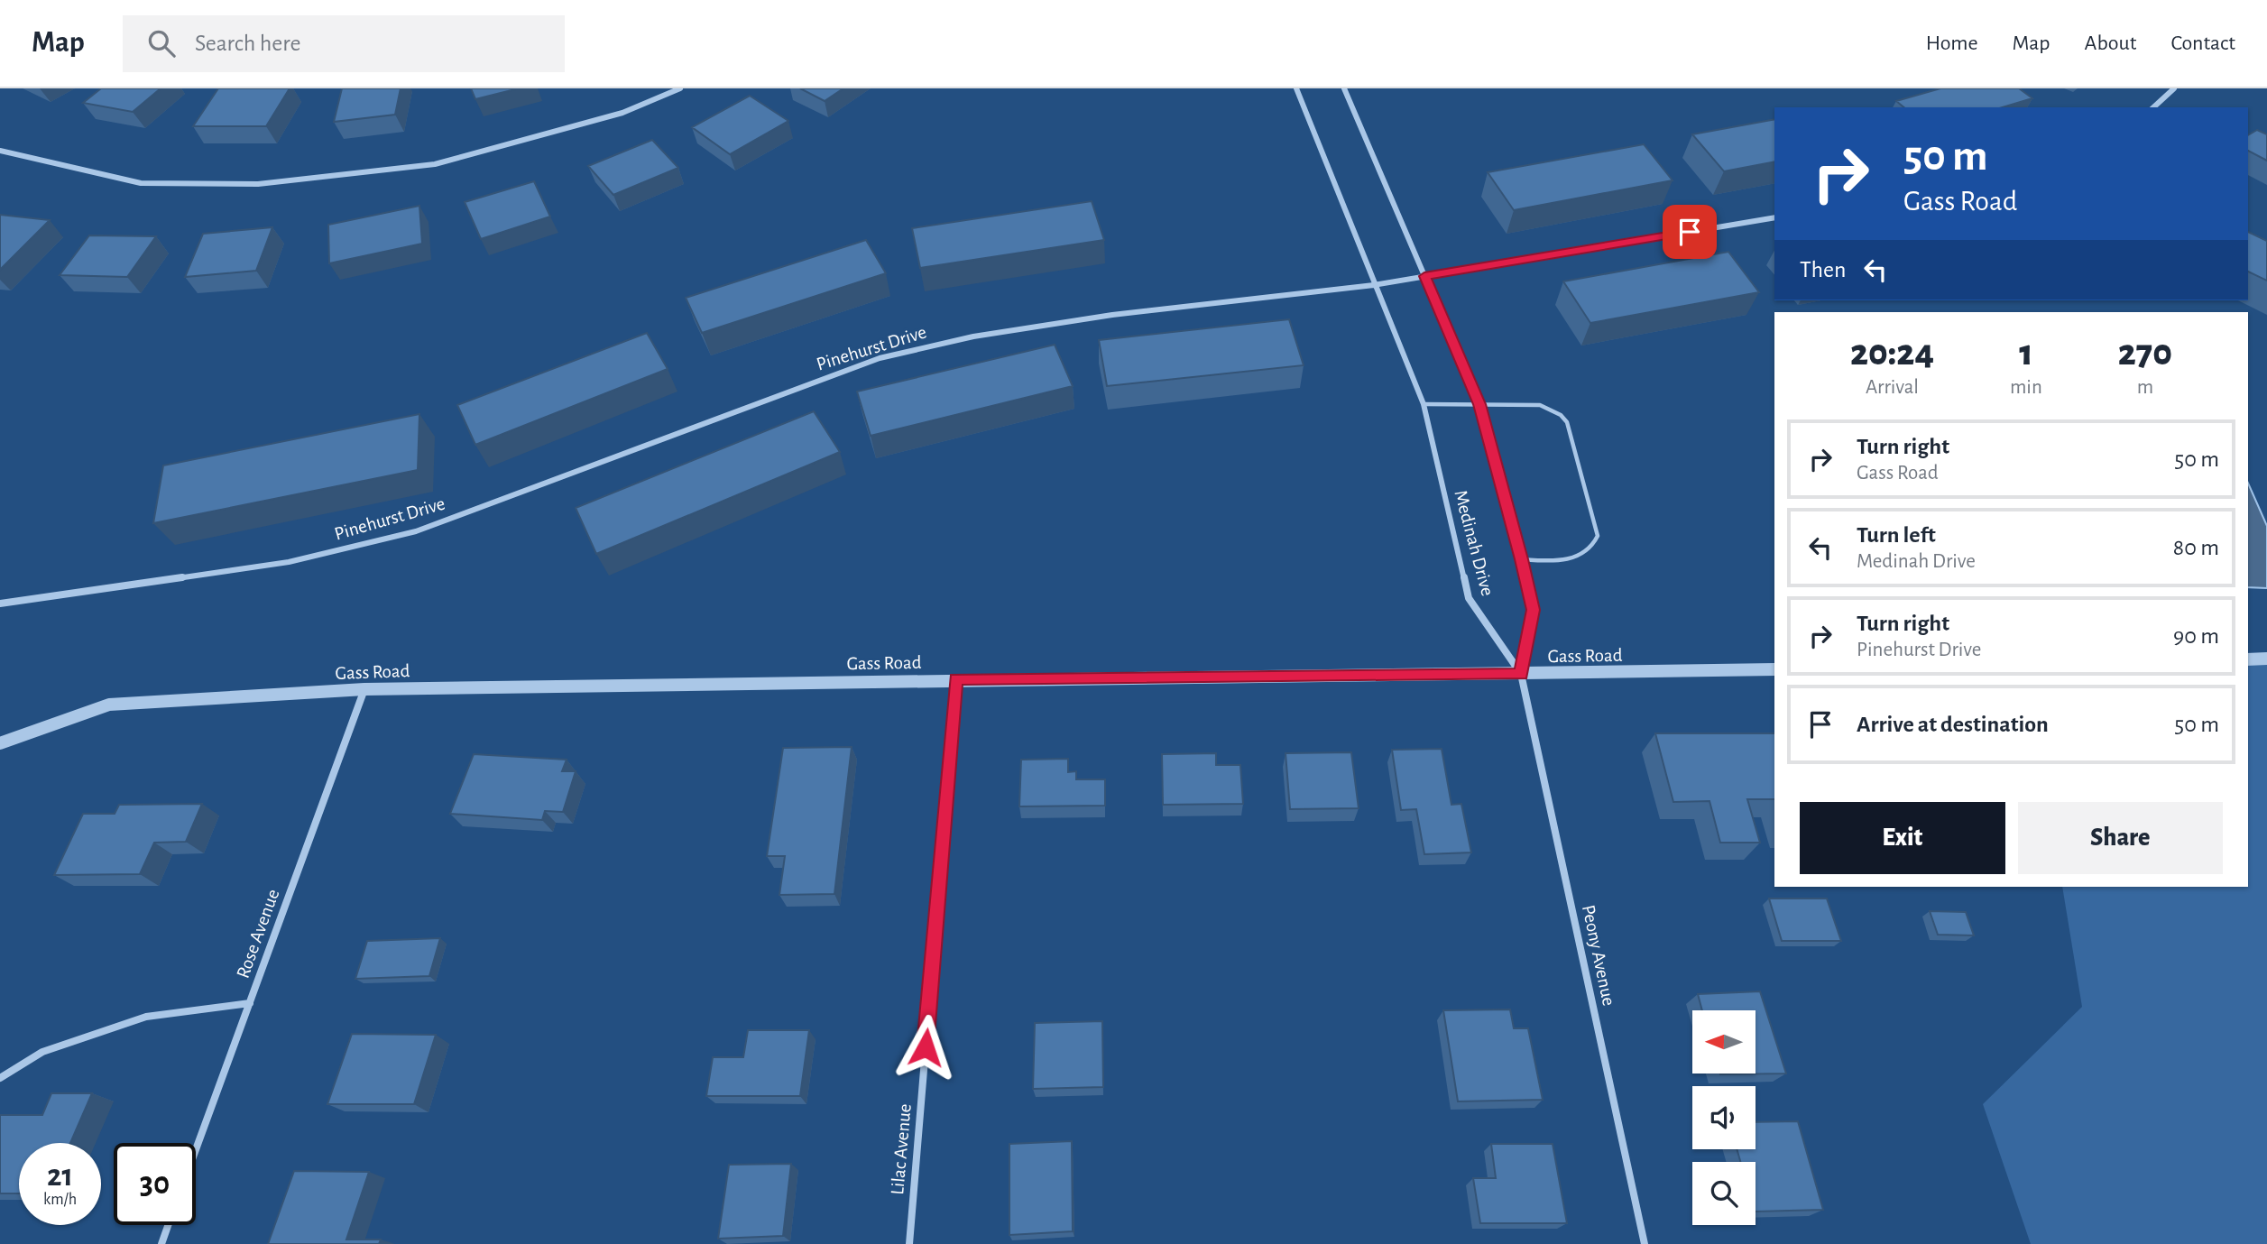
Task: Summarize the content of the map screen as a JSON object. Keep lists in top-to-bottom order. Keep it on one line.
{"streets":{"street":["Pinehurst Drive","Medinah Drive","Gass Road","Rose Avenue","Peony Avenue","Lilac Avenue"]},"crossings":[["Pinehurst Drive","Medinah Drive"],["Medinah Drive","Gass Road"],["Medinah Drive","Peony Avenue"],["Gass Road","Rose Avenue"],["Gass Road","Peony Avenue"],["Gass Road","Lilac Avenue"]],"north":"left","page":{"header":"Map","search":"Search here","nav":["Home","Map","About","Contact"],"turn":["50 m","Gass Road"],"then":"Then","eta":["20:24","Arrival","1","min","270","m"],"list":[{"name":"Turn right","note":"Gass Road","value":"50 m"},{"name":"Turn left","note":"Medinah Drive","value":"80 m"},{"name":"Turn right","note":"Pinehurst Drive","value":"90 m"},{"name":"Arrive at destination","value":"50 m"}],"buttons":["Exit","Share"],"speed":"21 km/h","limit":"30"}}
